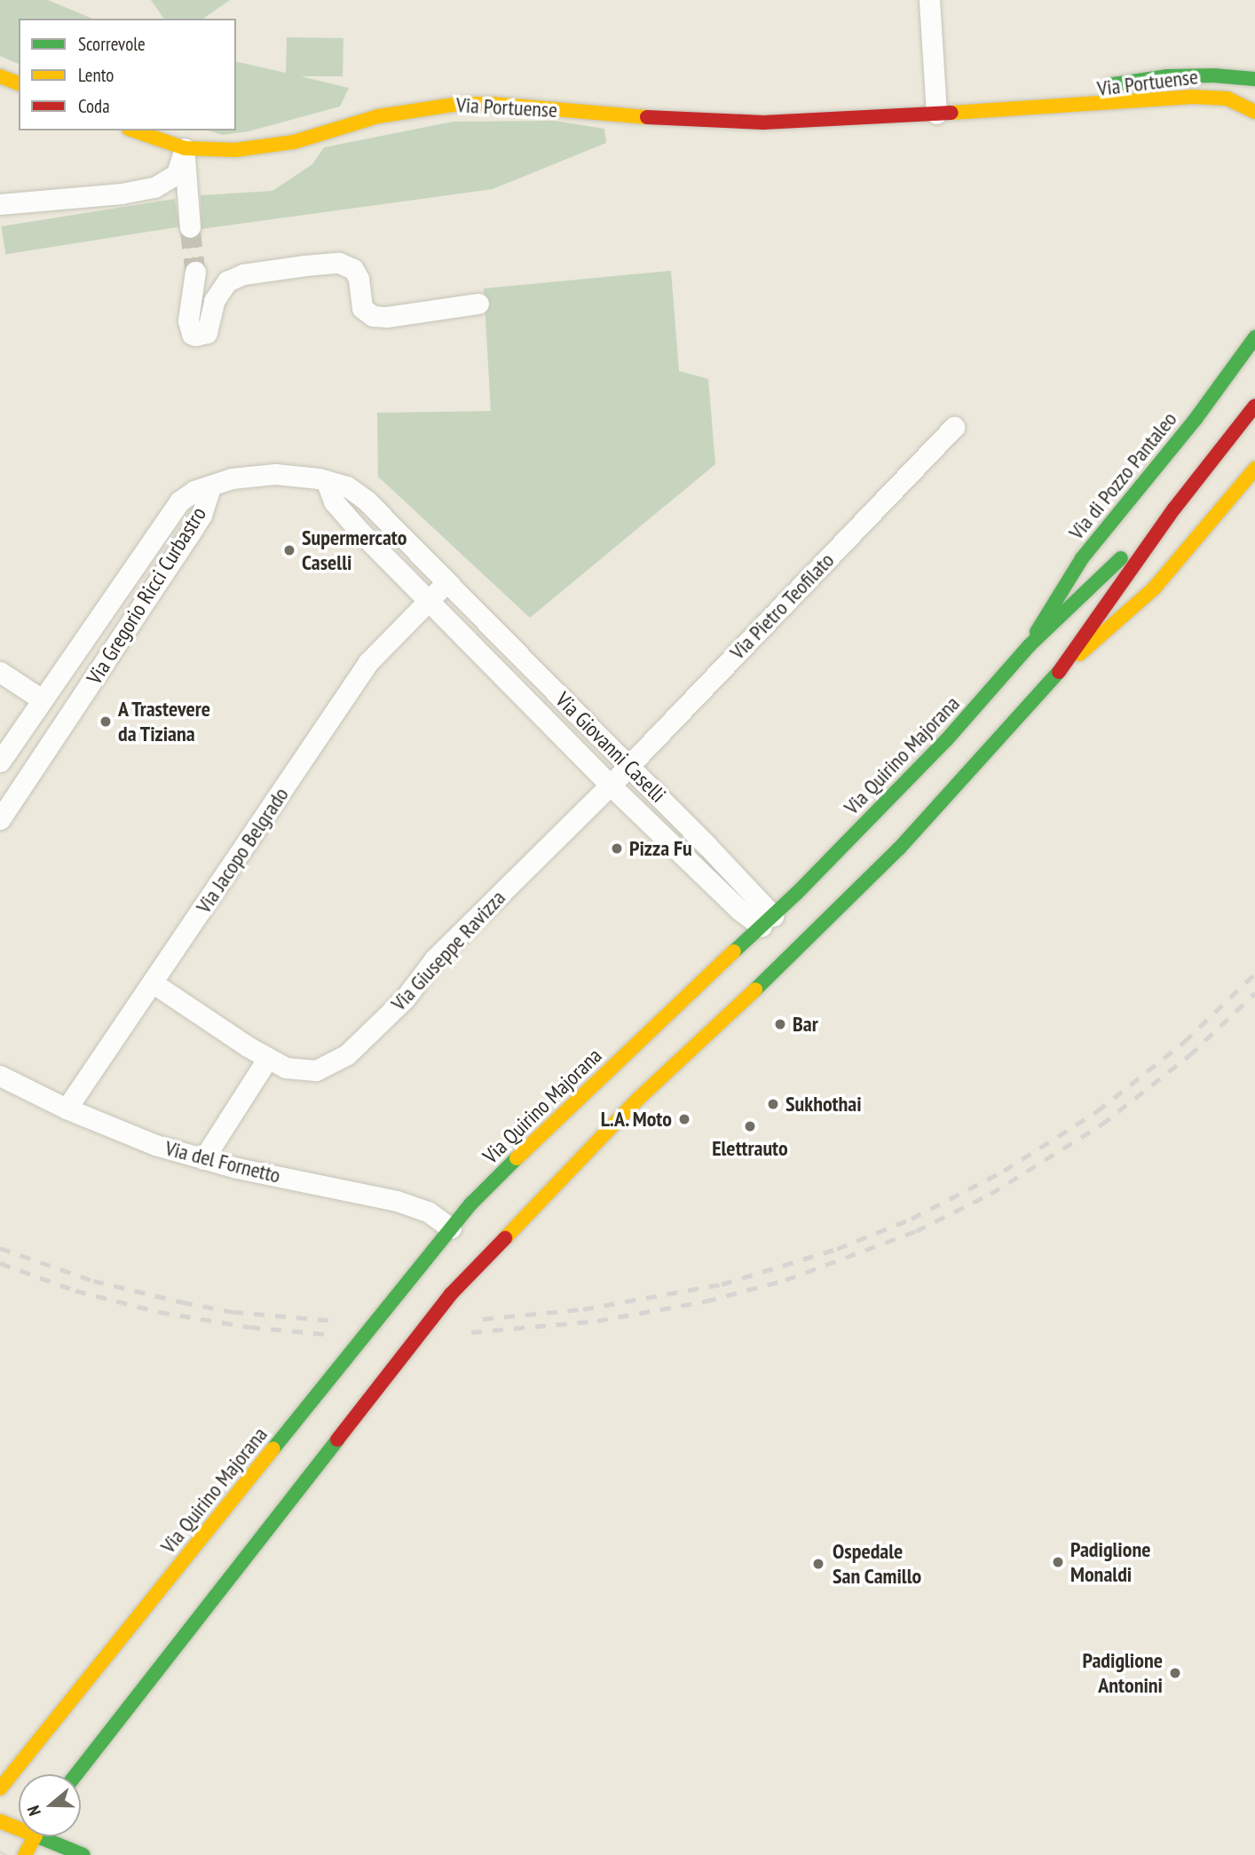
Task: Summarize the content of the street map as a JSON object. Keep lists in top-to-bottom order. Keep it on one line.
{"streets":{"main road":["Via Portuense","Via di Pozzo Pantaleo","Via Quirino Majorana"],"street":["Via Gregorio Ricci Curbastro","Via Pietro Teofilato","Via Giovanni Caselli","Via Jacopo Belgrado","Via Giuseppe Ravizza","Via del Fornetto"]},"crossings":[["Via di Pozzo Pantaleo","Via Quirino Majorana"],["Via Pietro Teofilato","Via Giovanni Caselli"],["Via Pietro Teofilato","Via Giuseppe Ravizza"],["Via Giovanni Caselli","Via Quirino Majorana"],["Via Giovanni Caselli","Via Jacopo Belgrado"],["Via Giovanni Caselli","Via Giuseppe Ravizza"],["Via Quirino Majorana","Via del Fornetto"],["Via Jacopo Belgrado","Via Giuseppe Ravizza"],["Via Jacopo Belgrado","Via del Fornetto"]],"places":["Supermercato Caselli","A Trastevere da Tiziana","Pizza Fu","Bar","Sukhothai","L.A. Moto","Elettrauto","Padiglione Monaldi","Ospedale San Camillo","Padiglione Antonini"],"legend":["Scorrevole","Lento","Coda"],"north":"left"}
